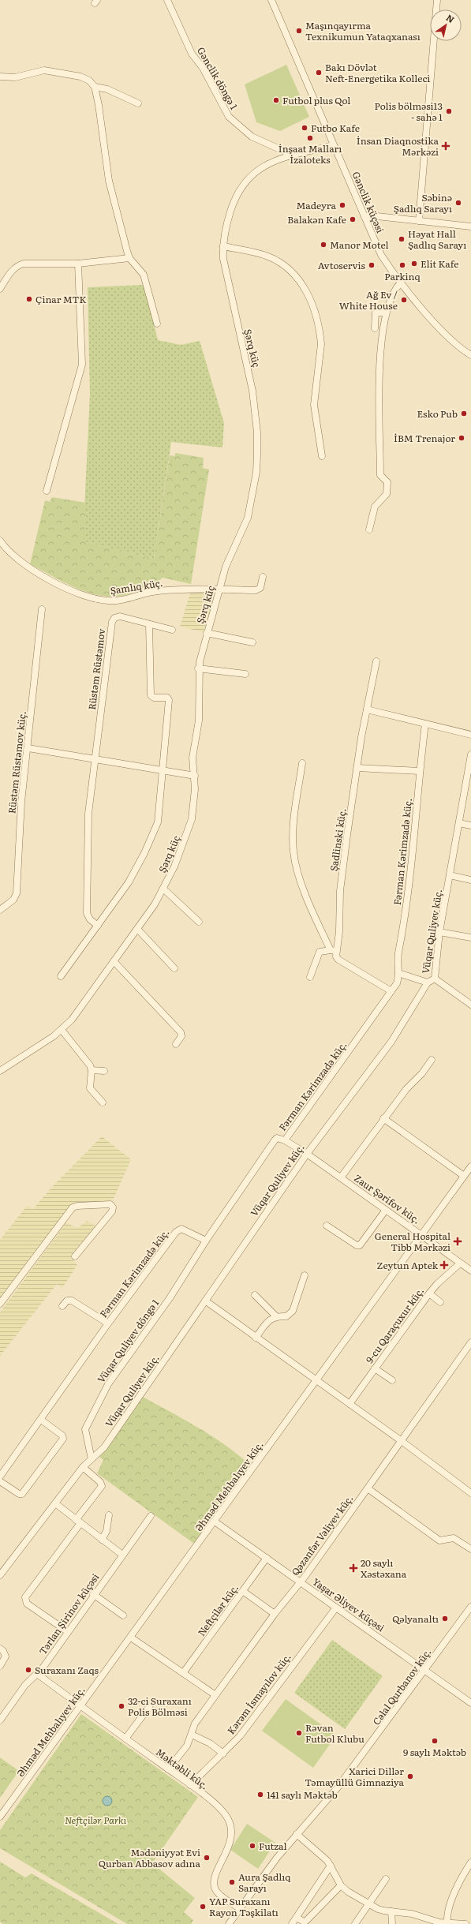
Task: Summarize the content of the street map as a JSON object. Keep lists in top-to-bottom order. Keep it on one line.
{"streets":{"street":["Gənclik döngə 1","Gənclik küçəsi","Şərq küç","Şamlıq küç.","Rüstəm Rüstəmov","Rüstəm Rüstəmov küç.","Şadlinski küç.","Fərman Kərimzadə küç.","Vüqar Quliyev küç.","Zaur Şərifov küç.","9-cu Qaraçuxur küç.","Vüqar Quliyev döngə 1","Əhməd Mehbalıyev küç.","Qəzənfər Vəliyev küç.","Yaşar Əliyev küçəsi","Neftçilər küç.","Tərlan Şirinov küçəsi","Cəlal Qurbanov küç.","Kərəm İsmayılov küç.","Məktəbli küç."]},"crossings":[["Gənclik döngə 1","Şərq küç"],["Gənclik küçəsi","Şərq küç"],["Şərq küç","Şamlıq küç."],["Fərman Kərimzadə küç.","Zaur Şərifov küç."],["Fərman Kərimzadə küç.","Vüqar Quliyev döngə 1"],["Vüqar Quliyev küç.","Zaur Şərifov küç."],["Vüqar Quliyev küç.","Vüqar Quliyev döngə 1"],["Zaur Şərifov küç.","9-cu Qaraçuxur küç."],["Zaur Şərifov küç.","Əhməd Mehbalıyev küç."],["Əhməd Mehbalıyev küç.","Yaşar Əliyev küçəsi"],["Əhməd Mehbalıyev küç.","Məktəbli küç."],["Qəzənfər Vəliyev küç.","Yaşar Əliyev küçəsi"],["Qəzənfər Vəliyev küç.","Məktəbli küç."],["Yaşar Əliyev küçəsi","Neftçilər küç."],["Yaşar Əliyev küçəsi","Cəlal Qurbanov küç."],["Yaşar Əliyev küçəsi","Kərəm İsmayılov küç."],["Tərlan Şirinov küçəsi","Məktəbli küç."],["Cəlal Qurbanov küç.","Məktəbli küç."],["Kərəm İsmayılov küç.","Məktəbli küç."]],"parks":["Neftçilər Parkı"],"places":{"other":["Maşınqayırma Texnikumun Yataqxanası","Bakı Dövlət Neft-Energetika Kolleci","Futbol plus Qol","Polis bölməsi13 - sahə 1","Futbo Kafe","İnşaat Malları İzaloteks","Səbinə Şadlıq Sarayı","Madeyra","Balakən Kafe","Həyat Hall Şadlıq Sarayı","Manor Motel","Elit Kafe","Avtoservis","Parkinq","Çinar MTK","Ağ Ev / White House","Esko Pub","İBM Trenajor","Qəlyanaltı","Suraxanı Zaqs","32-ci Suraxanı Polis Bölməsi","Rəvan Futbol Klubu","9 saylı Məktəb","Xarici Dillər Təmayüllü Gimnaziya","141 saylı Məktəb","Futzal","Mədəniyyət Evi Qurban Abbasov adına","Aura Şadlıq Sarayı","YAP Suraxanı Rayon Təşkilatı"],"health":["İnsan Diaqnostika Mərkəzi","General Hospital Tibb Mərkəzi","Zeytun Aptek","20 saylı Xəstəxana"]},"north":"top right"}
